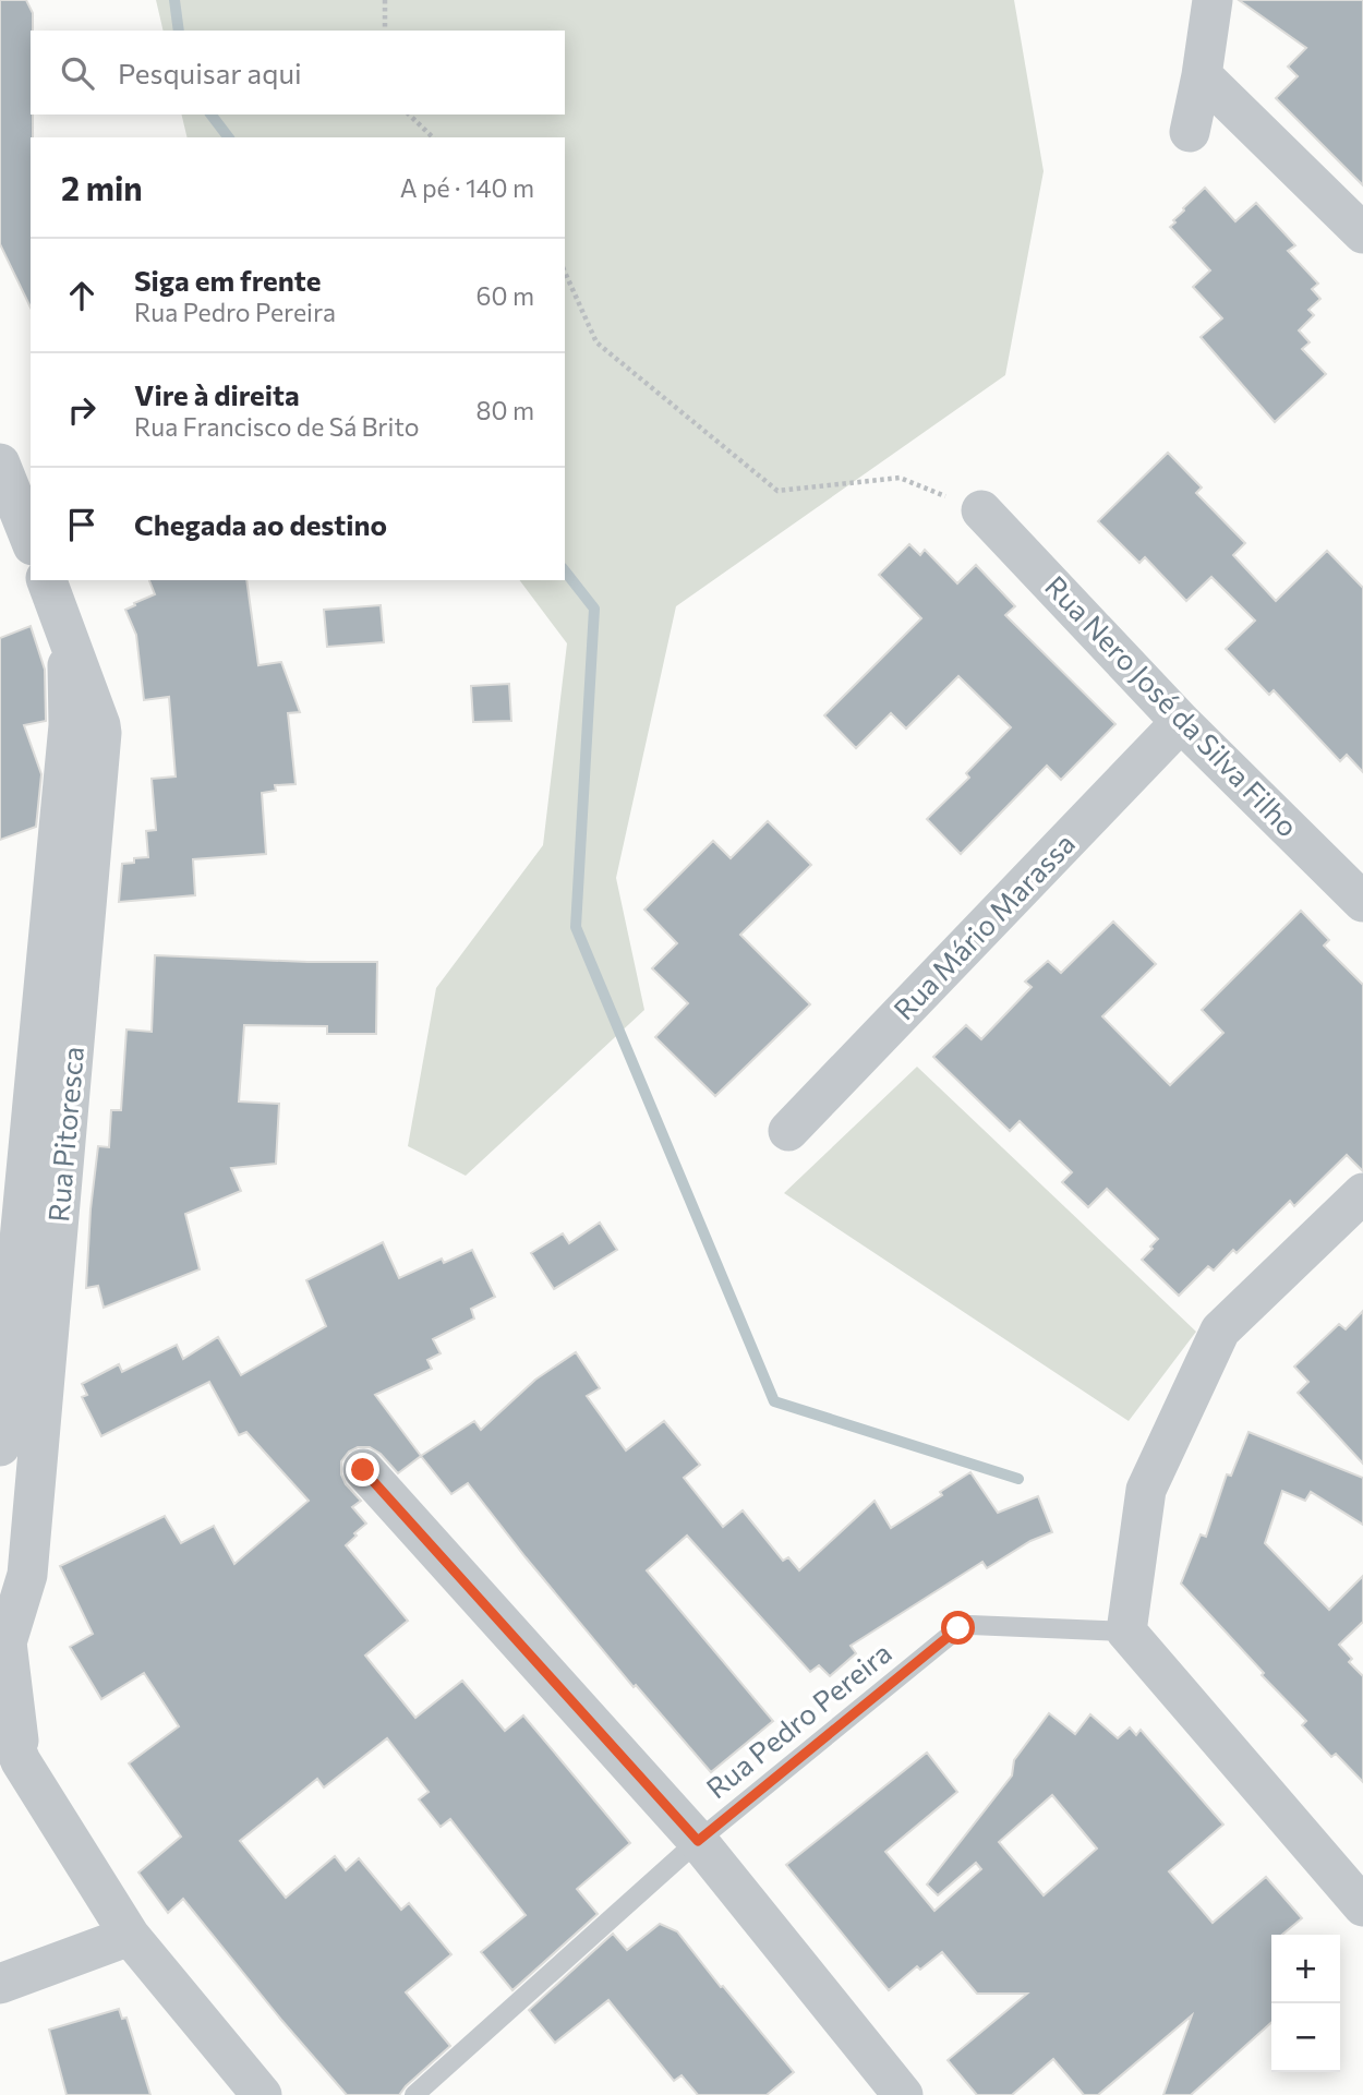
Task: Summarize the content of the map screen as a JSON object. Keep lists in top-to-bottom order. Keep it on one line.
{"streets":{"street":["Rua Nero José da Silva Filho","Rua Mário Marassa","Rua Pitoresca"],"lane":["Rua Pedro Pereira"]},"crossings":[["Rua Nero José da Silva Filho","Rua Mário Marassa"]],"page":{"search":"Pesquisar aqui","heading":["2 min","A pé · 140 m"],"list":[["Siga em frente","Rua Pedro Pereira","60 m"],["Vire à direita","Rua Francisco de Sá Brito","80 m"],"Chegada ao destino"],"map_buttons":["+","−"]}}
